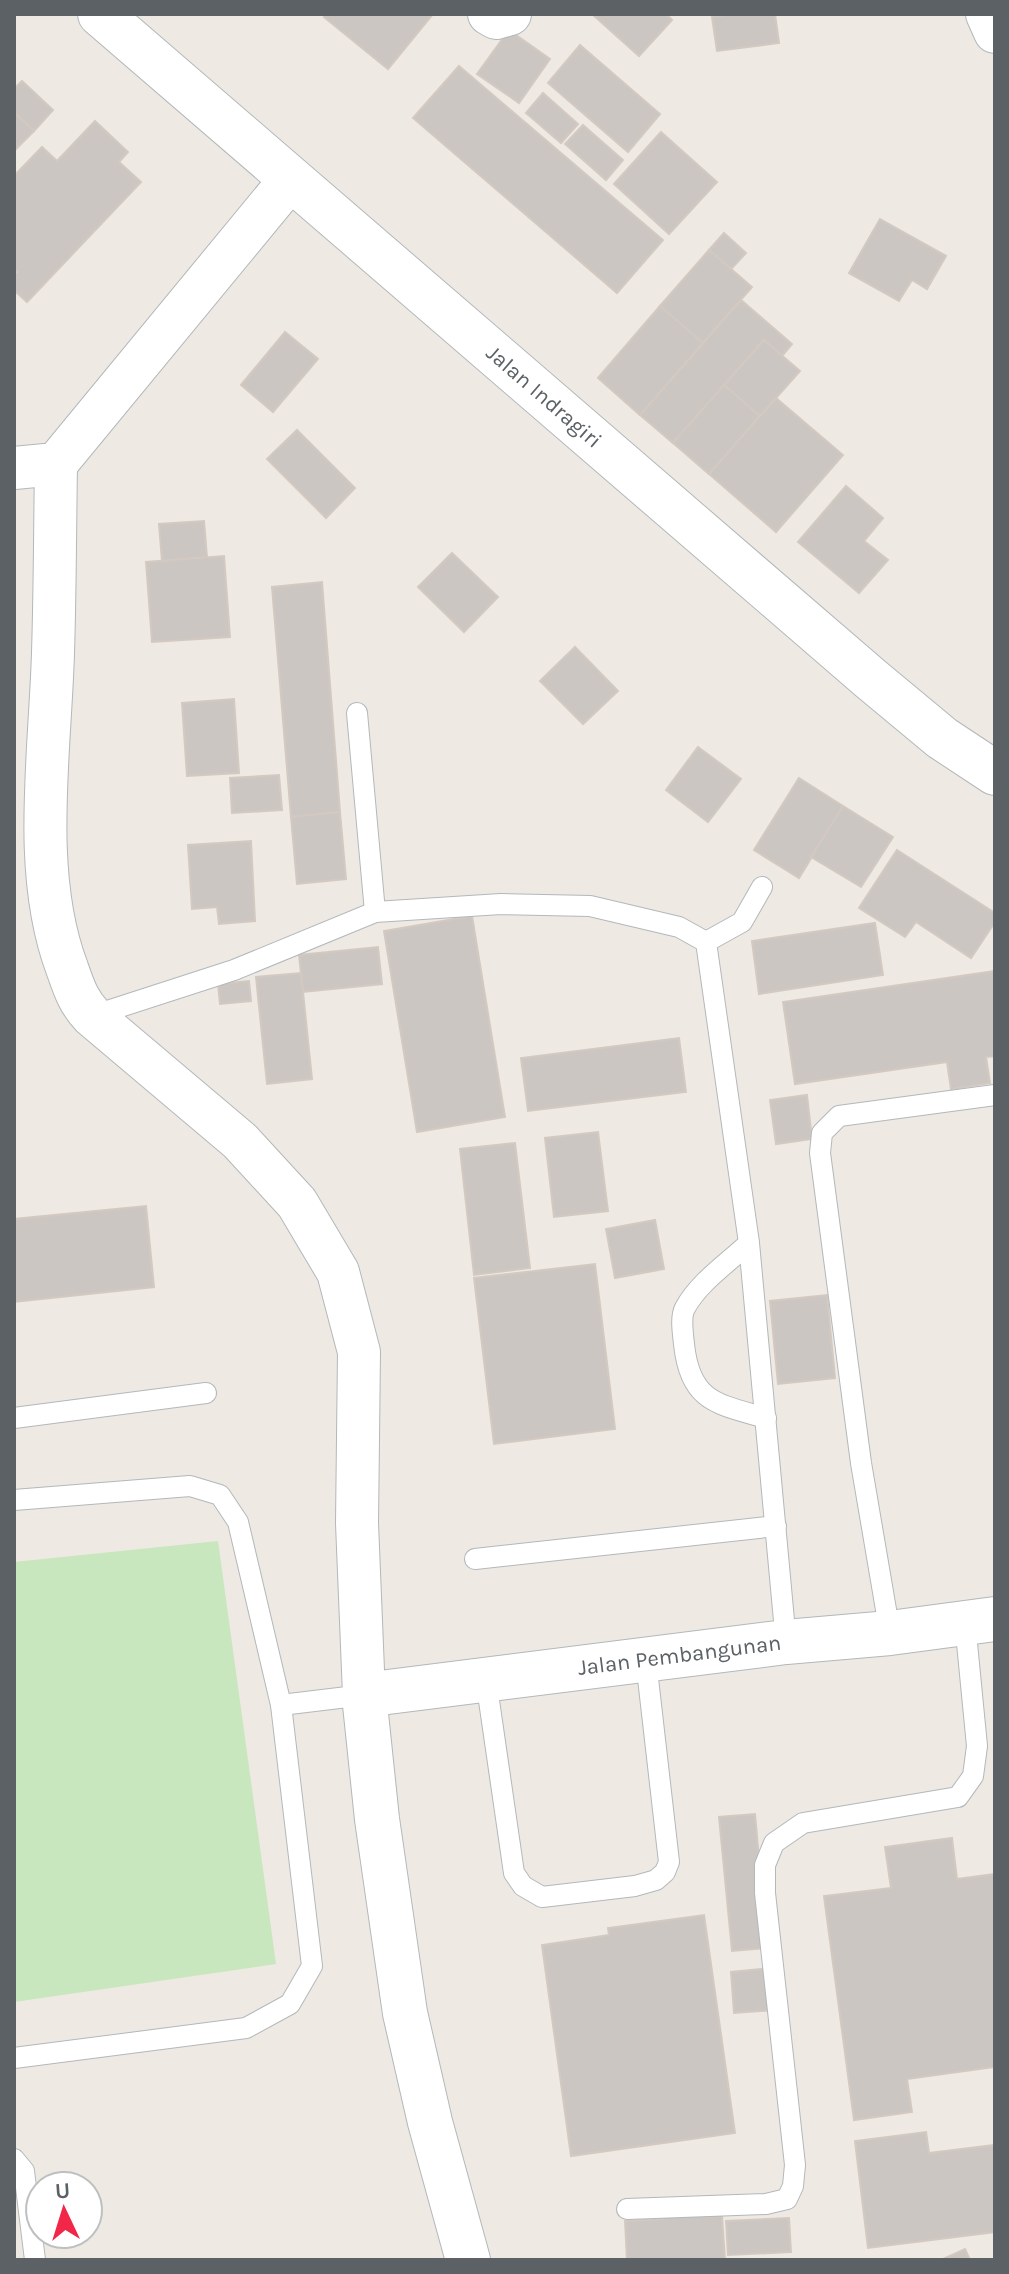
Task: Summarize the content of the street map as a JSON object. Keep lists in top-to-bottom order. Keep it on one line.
{"streets":{"street":["Jalan Indragiri","Jalan Pembangunan"]},"north":"top"}
